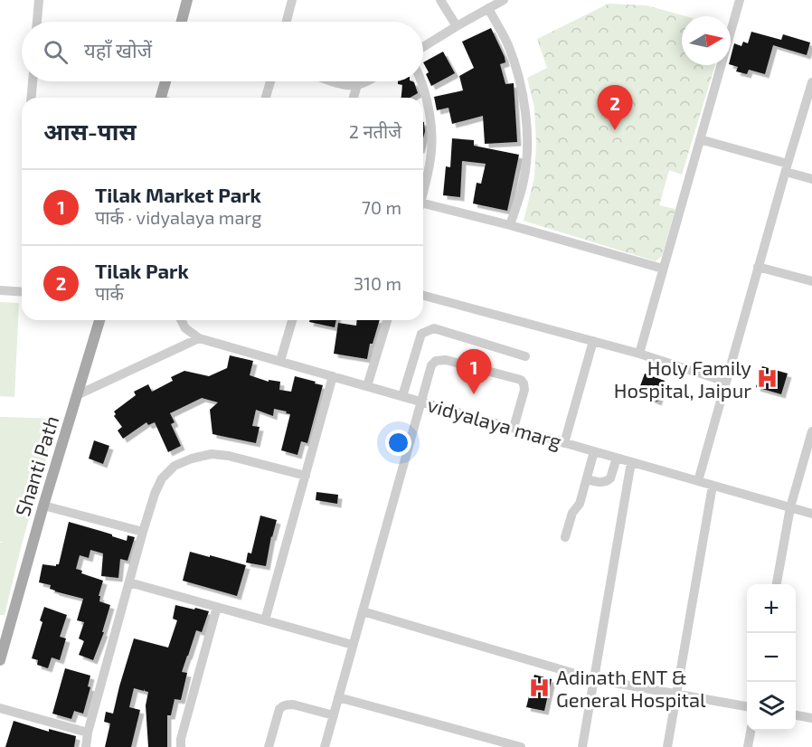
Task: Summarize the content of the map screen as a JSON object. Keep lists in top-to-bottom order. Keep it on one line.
{"streets":{"main road":["Shanti Path"],"street":["vidyalaya marg"]},"places":{"hospital":["Holy Family Hospital, Jaipur","Adinath ENT & General Hospital"]},"north":"right","page":{"search":"यहाँ खोजें","pins":["2","1"],"heading":["आस-पास","2 नतीजे"],"list":[{"mark":"1","name":"Tilak Market Park","note":"पार्क · vidyalaya marg","value":"70 m"},{"mark":"2","name":"Tilak Park","note":"पार्क","value":"310 m"}],"map_buttons":["+","−"]}}
